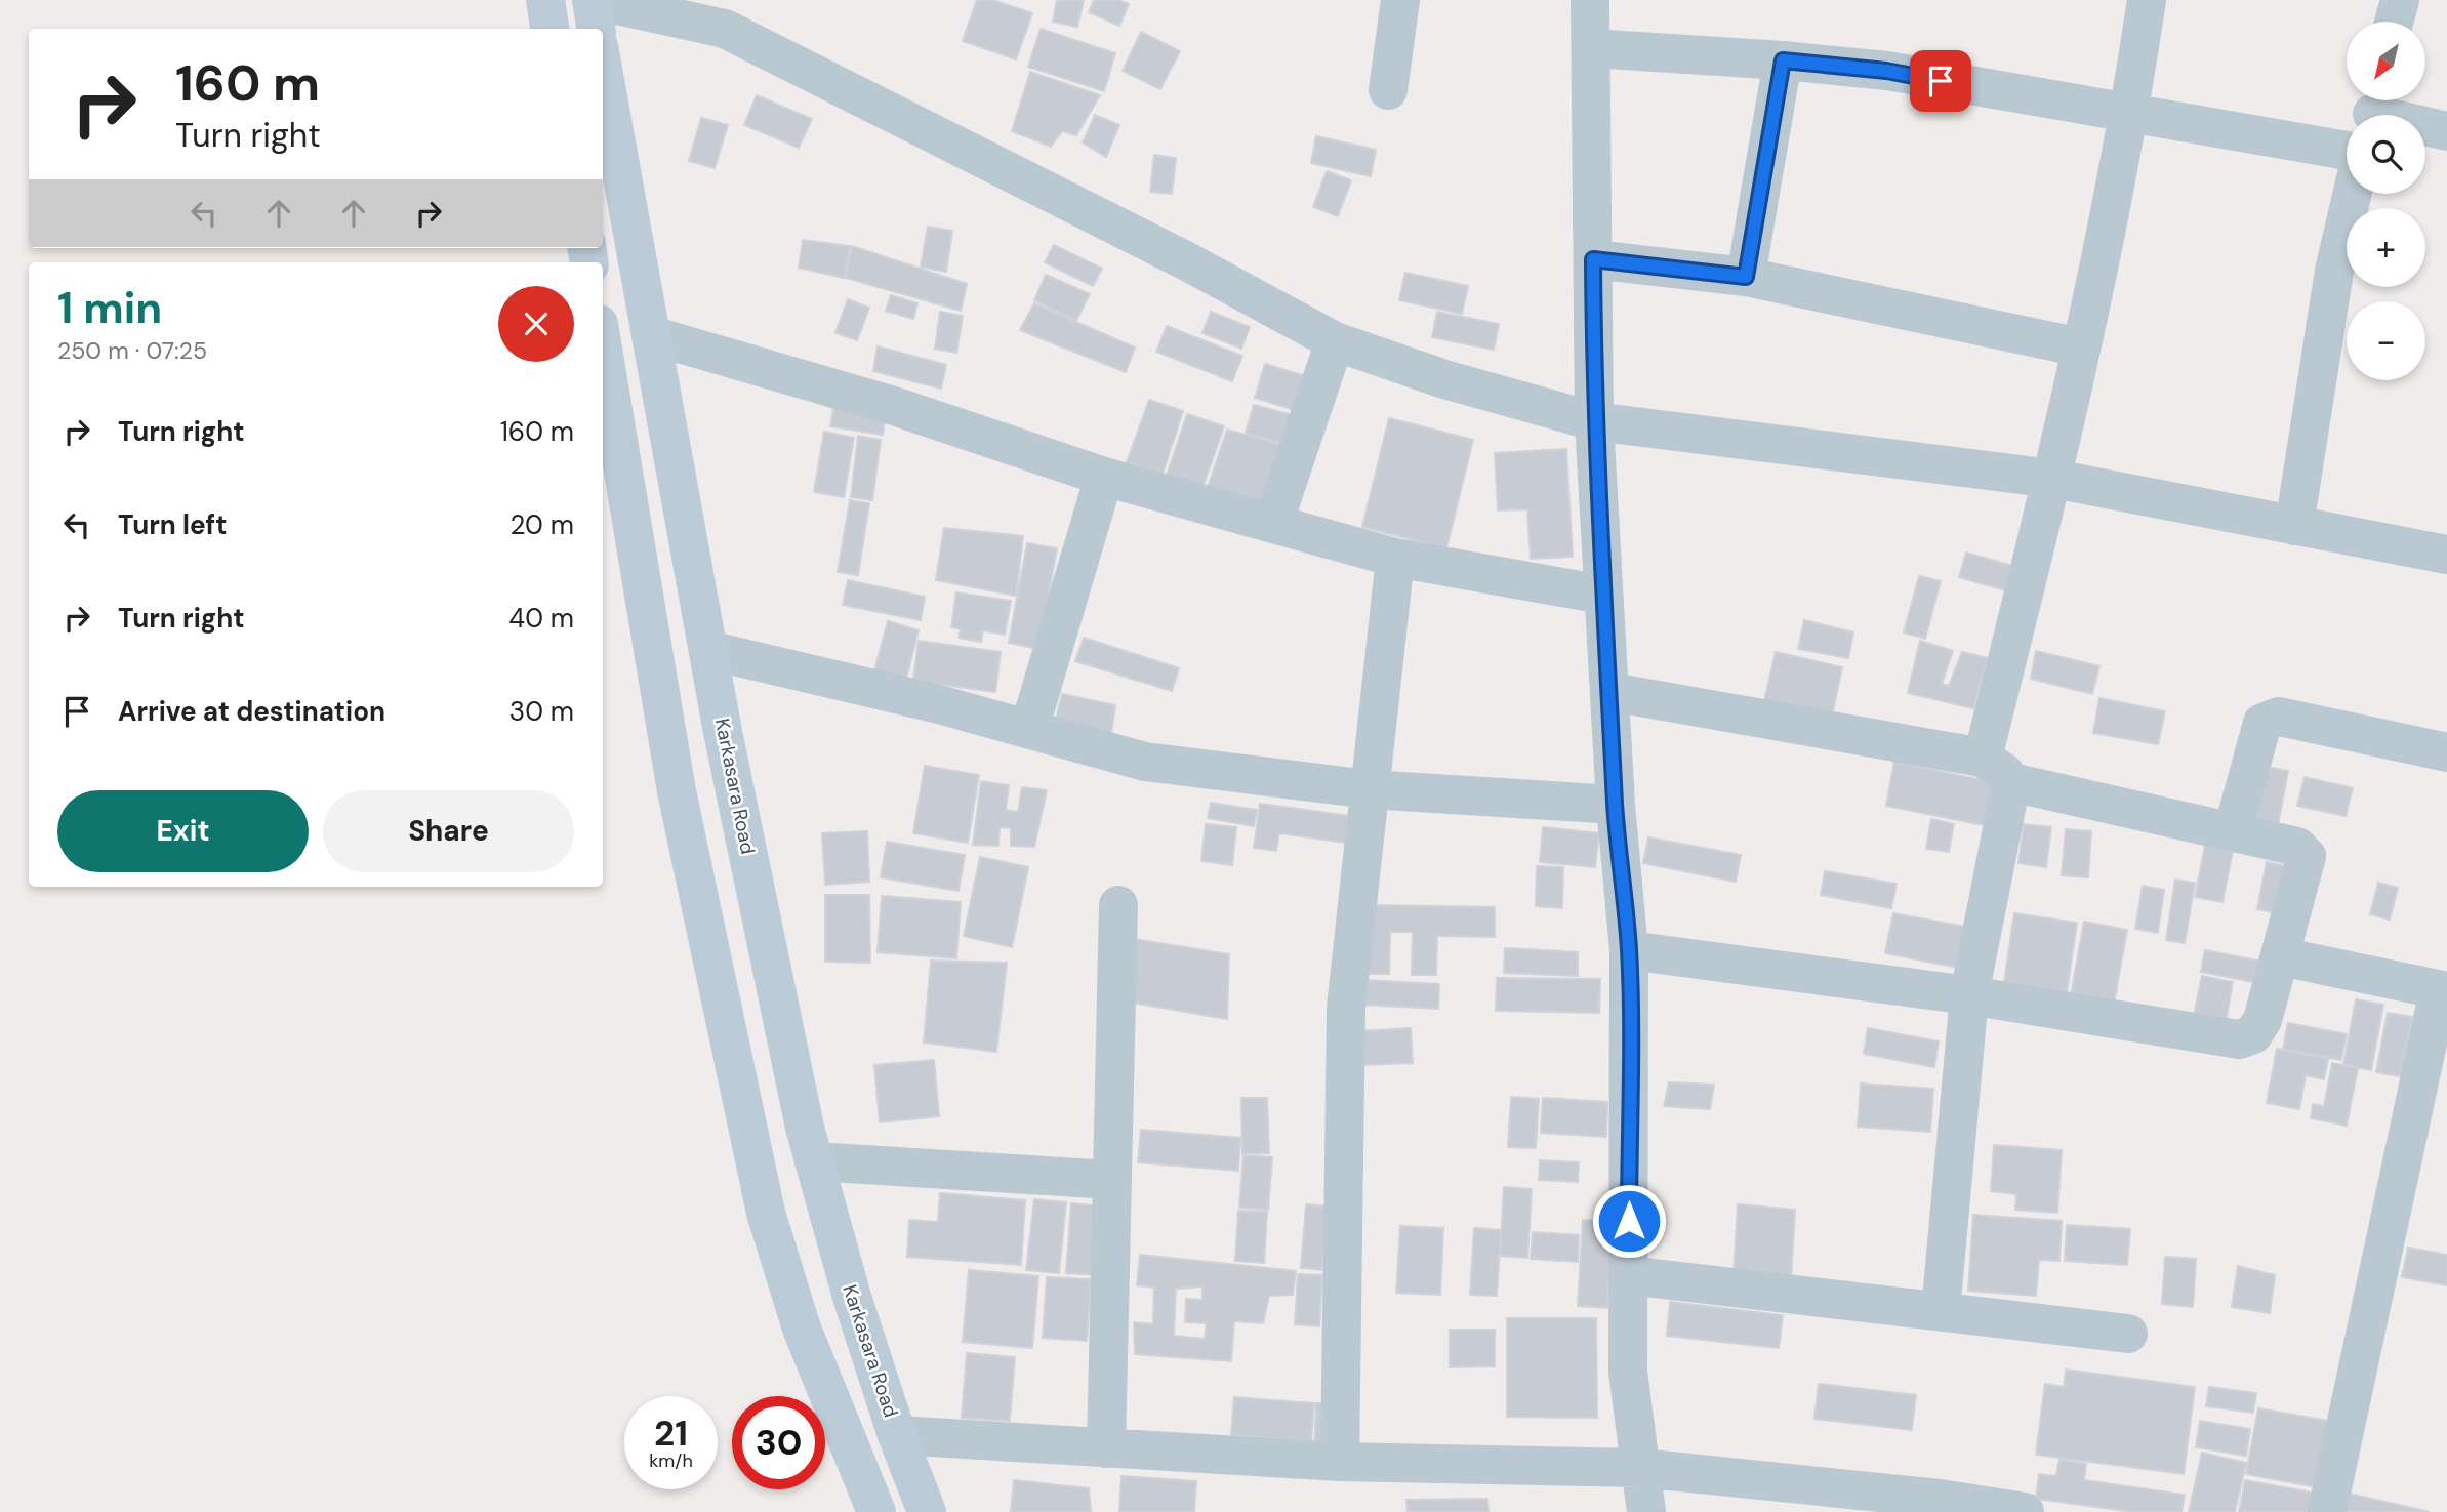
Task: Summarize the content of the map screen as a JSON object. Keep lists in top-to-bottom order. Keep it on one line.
{"streets":{"main road":["Karkasara Road"]},"north":"bottom left","page":{"map_buttons":["+","−"],"turn":["160 m","Turn right"],"heading":["1 min","250 m · 07:25"],"list":[{"name":"Turn right","value":"160 m"},{"name":"Turn left","value":"20 m"},{"name":"Turn right","value":"40 m"},{"name":"Arrive at destination","value":"30 m"}],"buttons":["Exit","Share"],"speed":"21 km/h","limit":"30"}}
